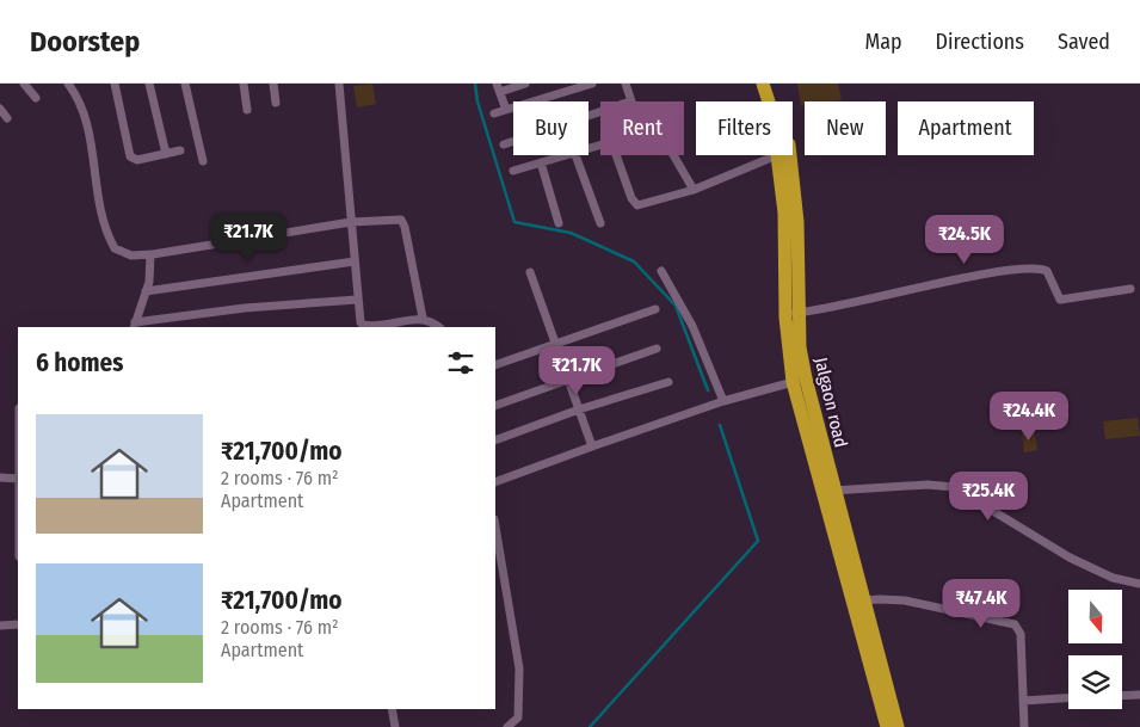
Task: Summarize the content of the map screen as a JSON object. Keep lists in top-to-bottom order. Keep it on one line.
{"streets":{"highway":["Jalgaon road"]},"north":"bottom","page":{"header":"Doorstep","nav":["Map","Directions","Saved"],"chip":["Buy","Rent","Filters","New","Apartment"],"price":["₹21.7K","₹24.5K","₹21.7K","₹24.4K","₹25.4K","₹47.4K"],"heading":"6 homes","list":[{"name":"₹21,700/mo","note":"2 rooms · 76 m² · Apartment"},{"name":"₹21,700/mo","note":"2 rooms · 76 m² · Apartment"}]}}
